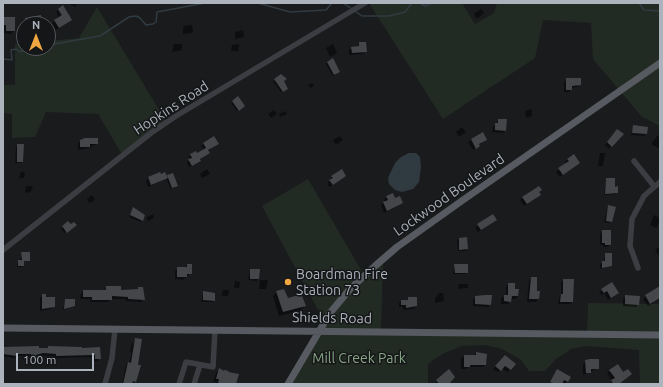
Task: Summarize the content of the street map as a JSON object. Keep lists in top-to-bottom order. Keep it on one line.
{"streets":{"main road":["Lockwood Boulevard","Shields Road"],"street":["Hopkins Road"]},"crossings":[["Lockwood Boulevard","Shields Road"]],"parks":["Mill Creek Park"],"places":["Boardman Fire Station 73"],"scale_bar":"100 m","north":"top"}
